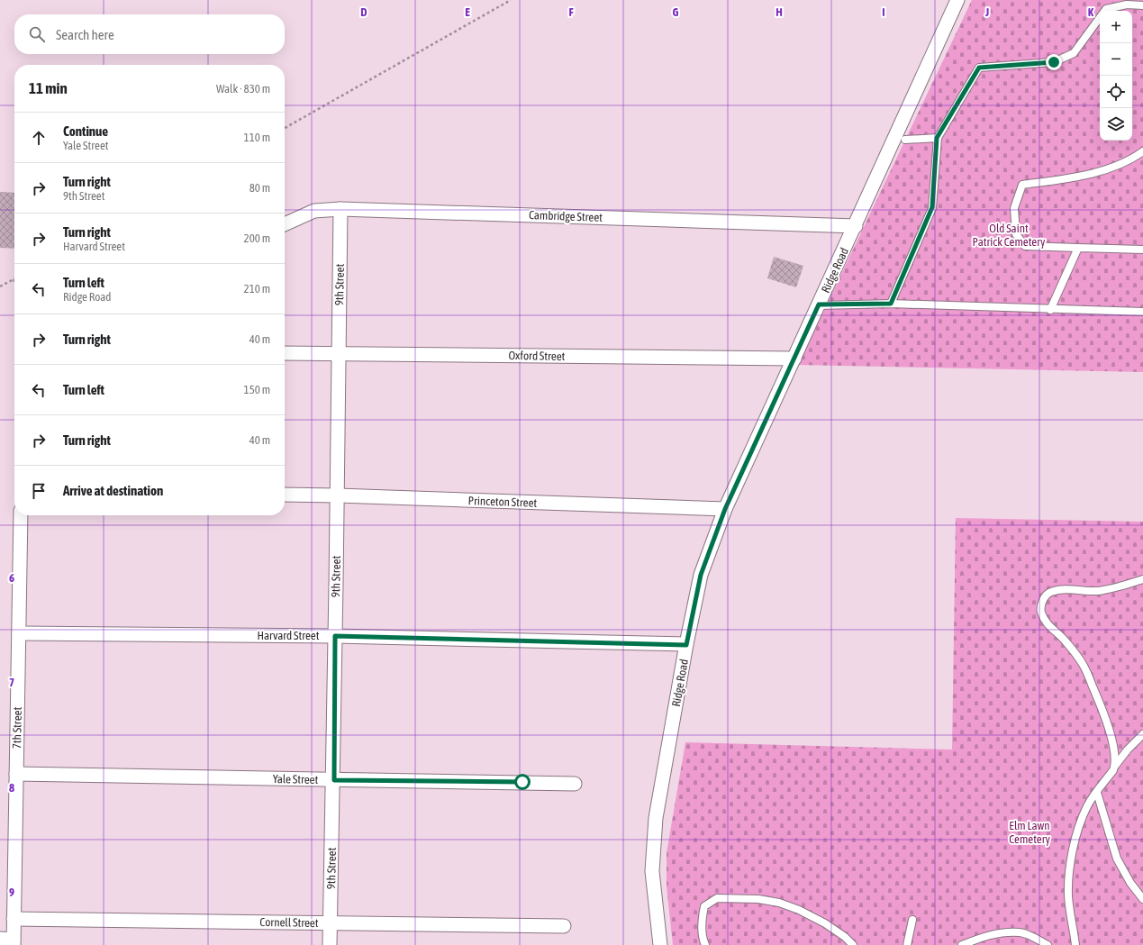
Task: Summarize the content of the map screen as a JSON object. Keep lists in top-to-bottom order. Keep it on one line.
{"streets":{"street":["Cambridge Street","Ridge Road","9th Street","Oxford Street","Princeton Street","Harvard Street","7th Street","Yale Street","Cornell Street"]},"crossings":[["Cambridge Street","Ridge Road"],["Cambridge Street","9th Street"],["Ridge Road","Oxford Street"],["Ridge Road","Princeton Street"],["Ridge Road","Harvard Street"],["9th Street","Oxford Street"],["9th Street","Princeton Street"],["9th Street","Harvard Street"],["9th Street","Yale Street"],["9th Street","Cornell Street"],["Harvard Street","7th Street"],["7th Street","Yale Street"],["7th Street","Cornell Street"]],"parks":["Old Saint Patrick Cemetery","Elm Lawn Cemetery"],"page":{"map_buttons":["+","−"],"search":"Search here","heading":["11 min","Walk · 830 m"],"list":[["Continue","Yale Street","110 m"],["Turn right","9th Street","80 m"],["Turn right","Harvard Street","200 m"],["Turn left","Ridge Road","210 m"],["Turn right","40 m"],["Turn left","150 m"],["Turn right","40 m"],"Arrive at destination"]},"grid":{"columns":["D","E","F","G","H","I","J","K"],"rows":["6","7","8","9"]}}
